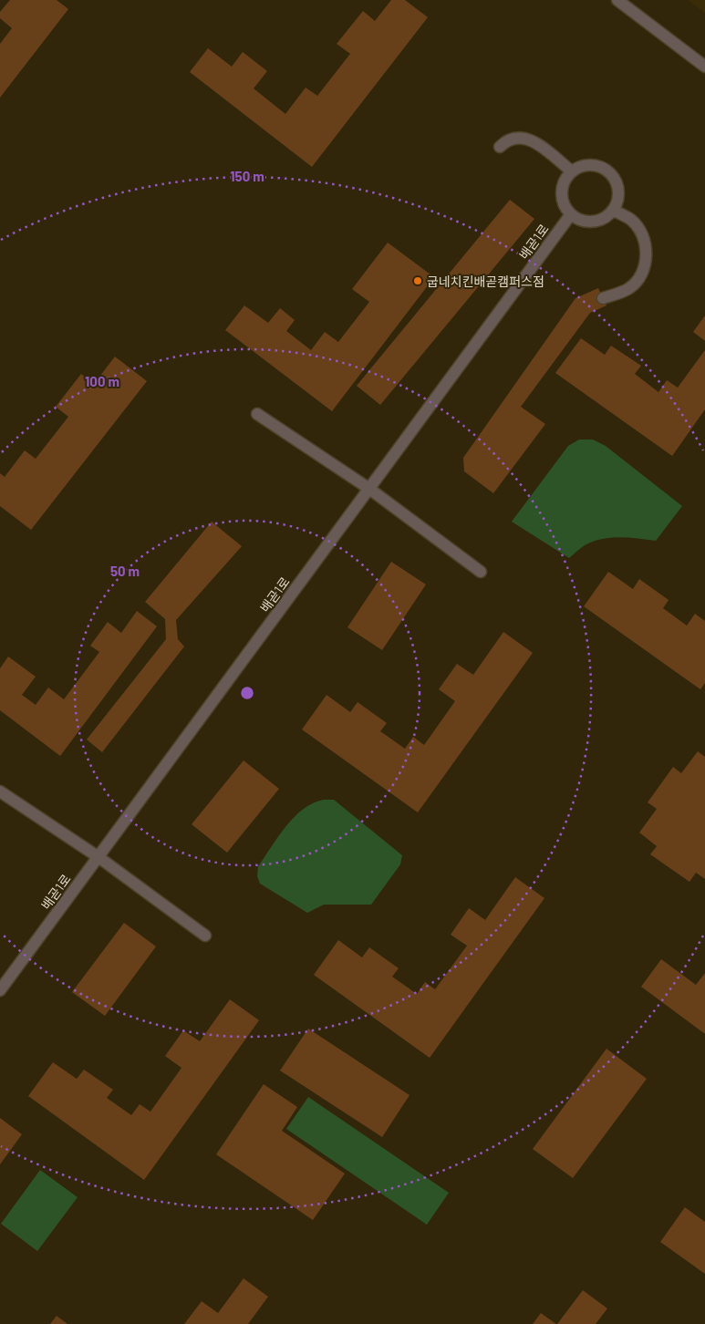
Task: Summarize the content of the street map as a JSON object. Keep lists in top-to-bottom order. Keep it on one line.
{"streets":{"street":["배곧1로"]},"places":["굽네치킨배곧캠퍼스점"],"rings":["150 m","100 m","50 m"]}
